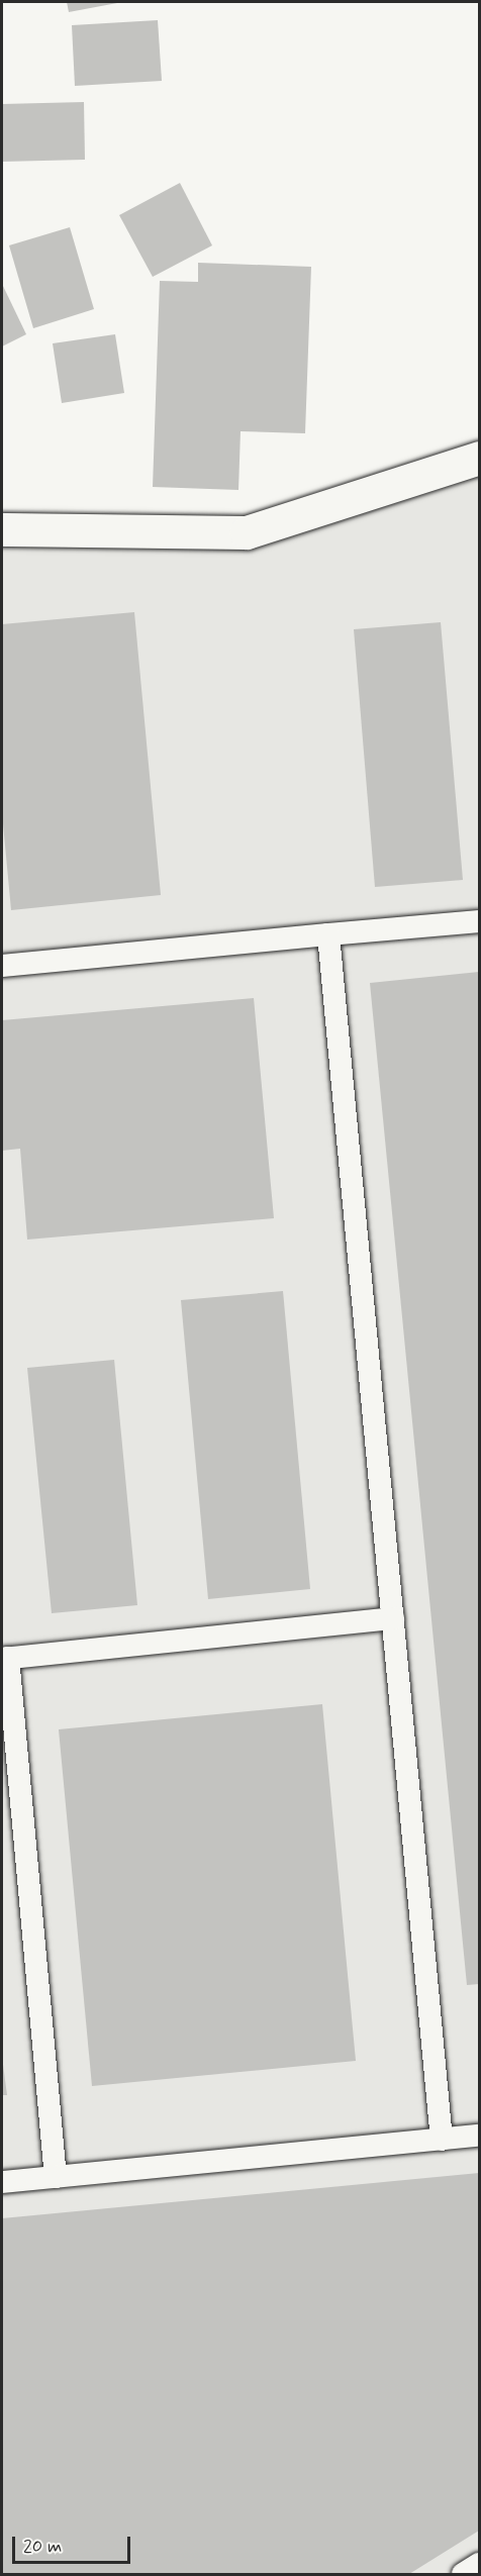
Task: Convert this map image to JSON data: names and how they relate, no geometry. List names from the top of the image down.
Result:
{
  "scale_bar": "20 m"
}
